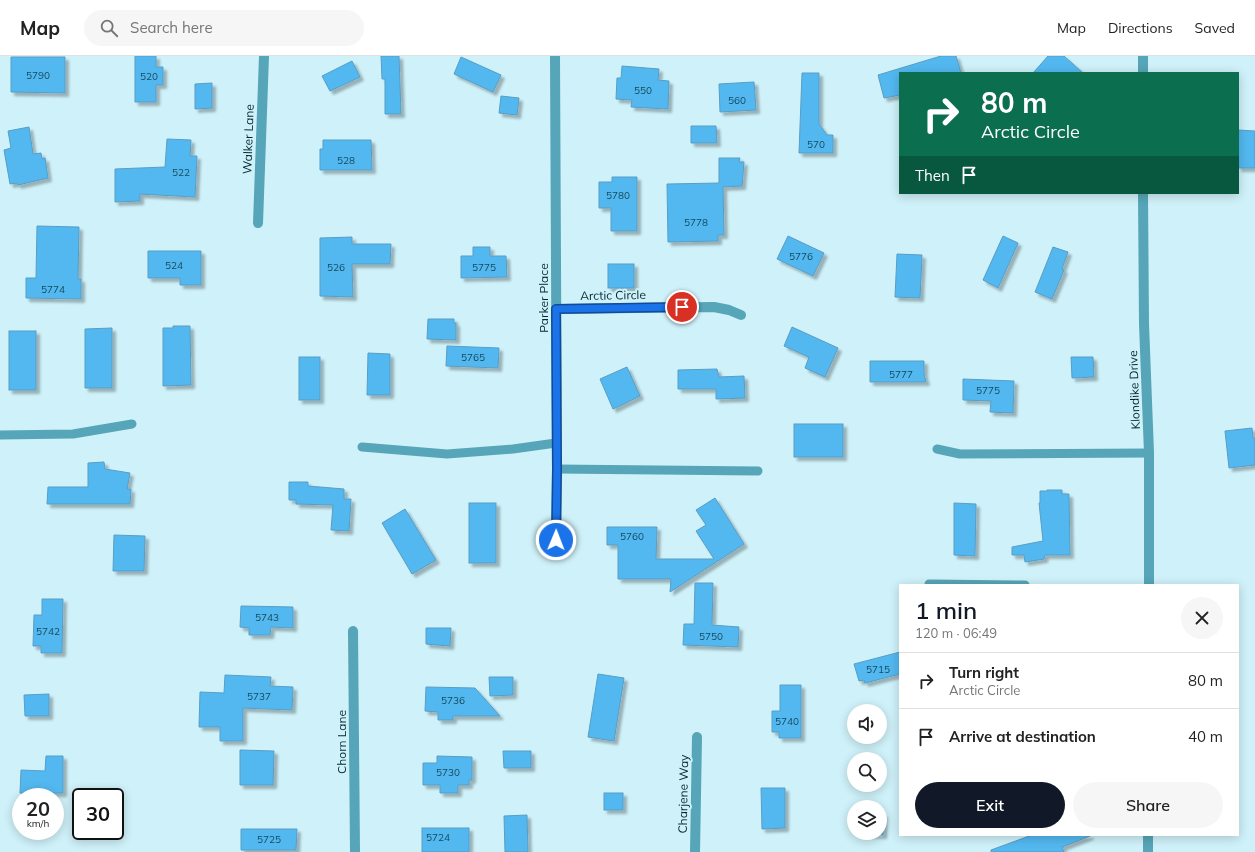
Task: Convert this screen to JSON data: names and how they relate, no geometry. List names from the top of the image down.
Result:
{
  "streets": {
    "street": [
      "Walker Lane",
      "Arctic Circle",
      "Parker Place",
      "Klondike Drive",
      "Chorn Lane",
      "Charjene Way"
    ]
  },
  "crossings": [
    ["Arctic Circle", "Parker Place"]
  ],
  "house_numbers": [
    "5790",
    "520",
    "550",
    "560",
    "570",
    "528",
    "522",
    "5780",
    "5778",
    "5776",
    "524",
    "526",
    "5775",
    "5774",
    "5765",
    "5777",
    "5775",
    "5760",
    "5743",
    "5742",
    "5750",
    "5715",
    "5737",
    "5736",
    "5740",
    "5730",
    "5724",
    "5725"
  ],
  "page": {
    "header": "Map",
    "search": "Search here",
    "nav": ["Map", "Directions", "Saved"],
    "turn": ["80 m", "Arctic Circle"],
    "then": "Then",
    "heading": ["1 min", "120 m · 06:49"],
    "list": [
      {
        "name": "Turn right",
        "note": "Arctic Circle",
        "value": "80 m"
      },
      {
        "name": "Arrive at destination",
        "value": "40 m"
      }
    ],
    "buttons": ["Exit", "Share"],
    "speed": "20 km/h",
    "limit": "30"
  }
}
